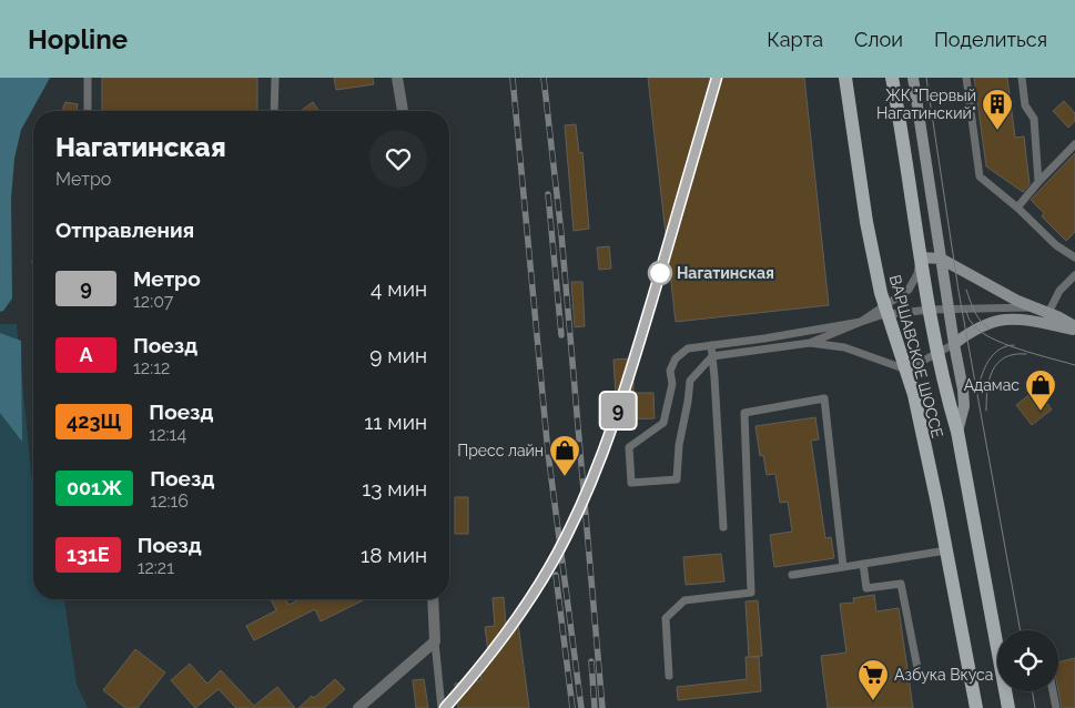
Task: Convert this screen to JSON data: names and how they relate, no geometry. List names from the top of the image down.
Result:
{
  "streets": {
    "main road": ["ВАРШАВСКОЕ ШОССЕ"]
  },
  "places": {
    "building": ["ЖК \"Первый Нагатинский\""],
    "other": ["Нагатинская"],
    "shop": ["Адамас", "Пресс лайн"],
    "supermarket": ["Азбука Вкуса"]
  },
  "lines": ["metro line 9"],
  "page": {
    "header": "Hopline",
    "nav": ["Карта", "Слои", "Поделиться"],
    "on_map": "9",
    "heading": [
      ["Нагатинская", "Метро"],
      "Отправления"
    ],
    "list": [
      {
        "mark": "9",
        "name": "Метро",
        "note": "12:07",
        "value": "4 мин"
      },
      {
        "mark": "A",
        "name": "Поезд",
        "note": "12:12",
        "value": "9 мин"
      },
      {
        "mark": "423Щ",
        "name": "Поезд",
        "note": "12:14",
        "value": "11 мин"
      },
      {
        "mark": "001Ж",
        "name": "Поезд",
        "note": "12:16",
        "value": "13 мин"
      },
      {
        "mark": "131Е",
        "name": "Поезд",
        "note": "12:21",
        "value": "18 мин"
      }
    ]
  }
}
